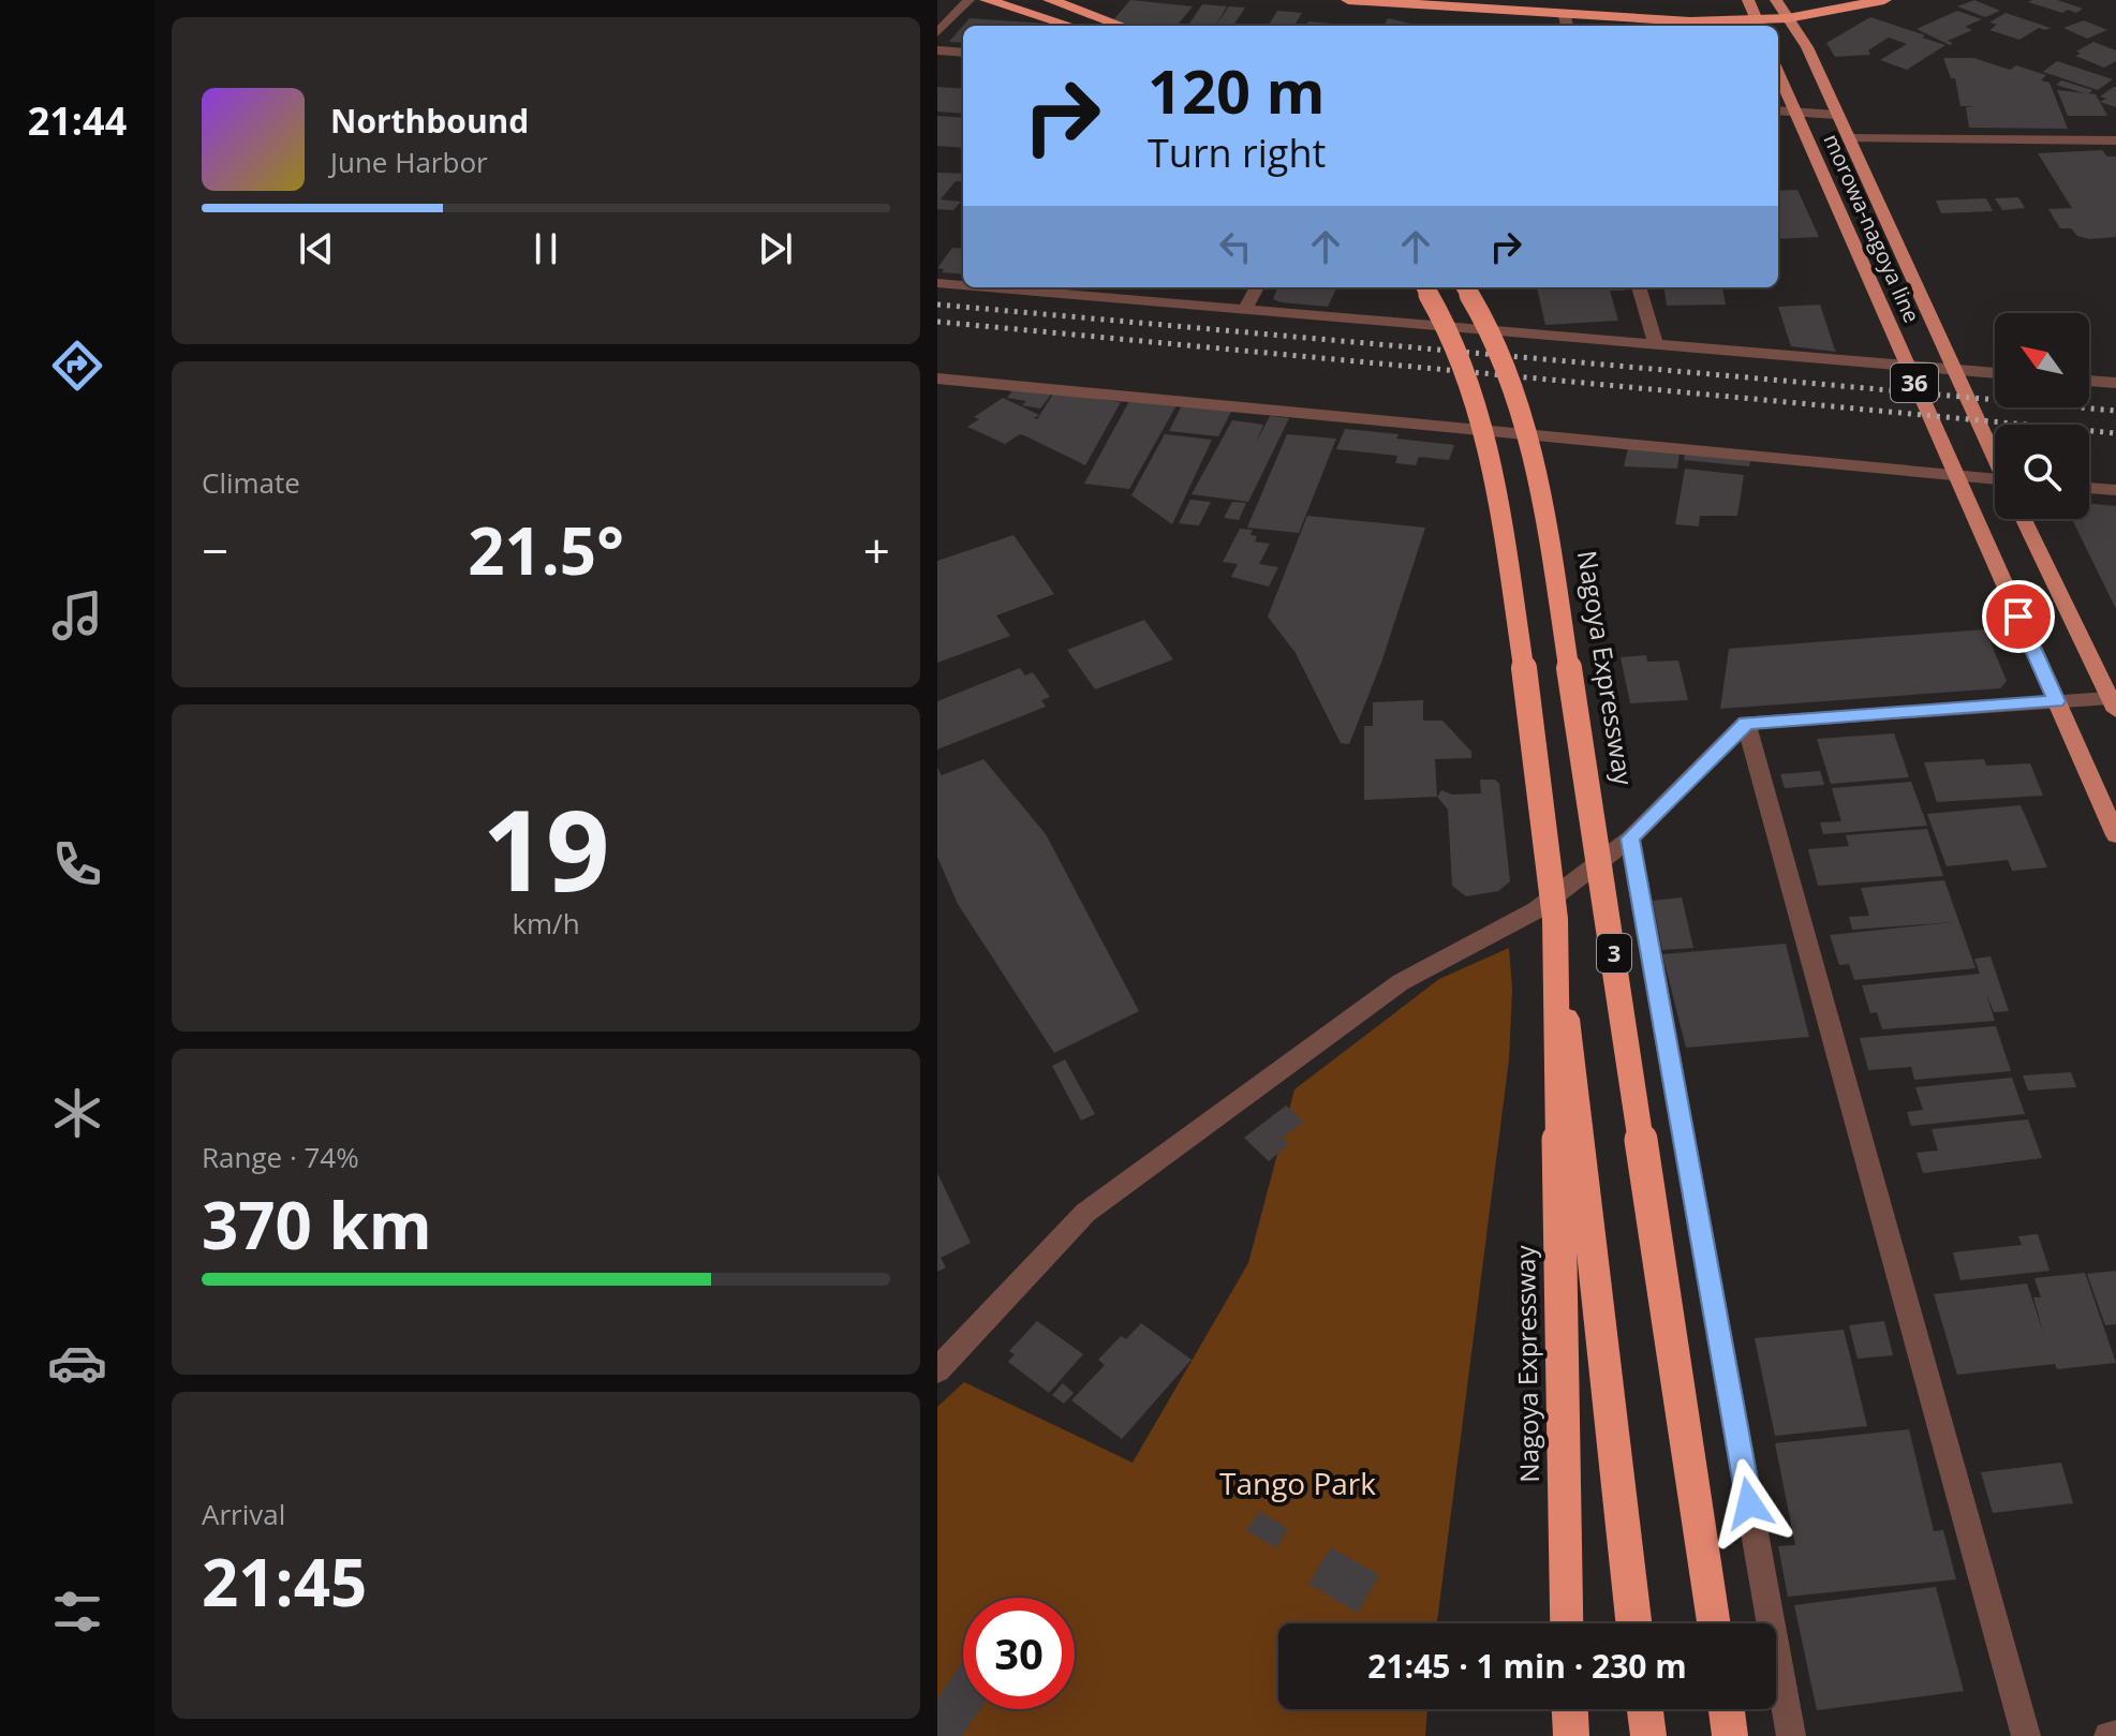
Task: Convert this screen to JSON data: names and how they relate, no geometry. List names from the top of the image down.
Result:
{
  "streets": {
    "highway": ["Nagoya Expressway", "3"],
    "main road": ["morowa-nagoya line", "36"]
  },
  "parks": ["Tango Park"],
  "north": "top left",
  "page": {
    "tabs": "21:44",
    "turn": ["120 m", "Turn right"],
    "song": ["Northbound", "June Harbor"],
    "tile": [
      "Climate",
      ["19", "km/h"],
      ["Range · 74%", "370 km"],
      ["Arrival", "21:45"]
    ],
    "heat": ["−", "21.5°", "+"],
    "limit": "30",
    "trip": "21:45 · 1 min · 230 m"
  }
}
